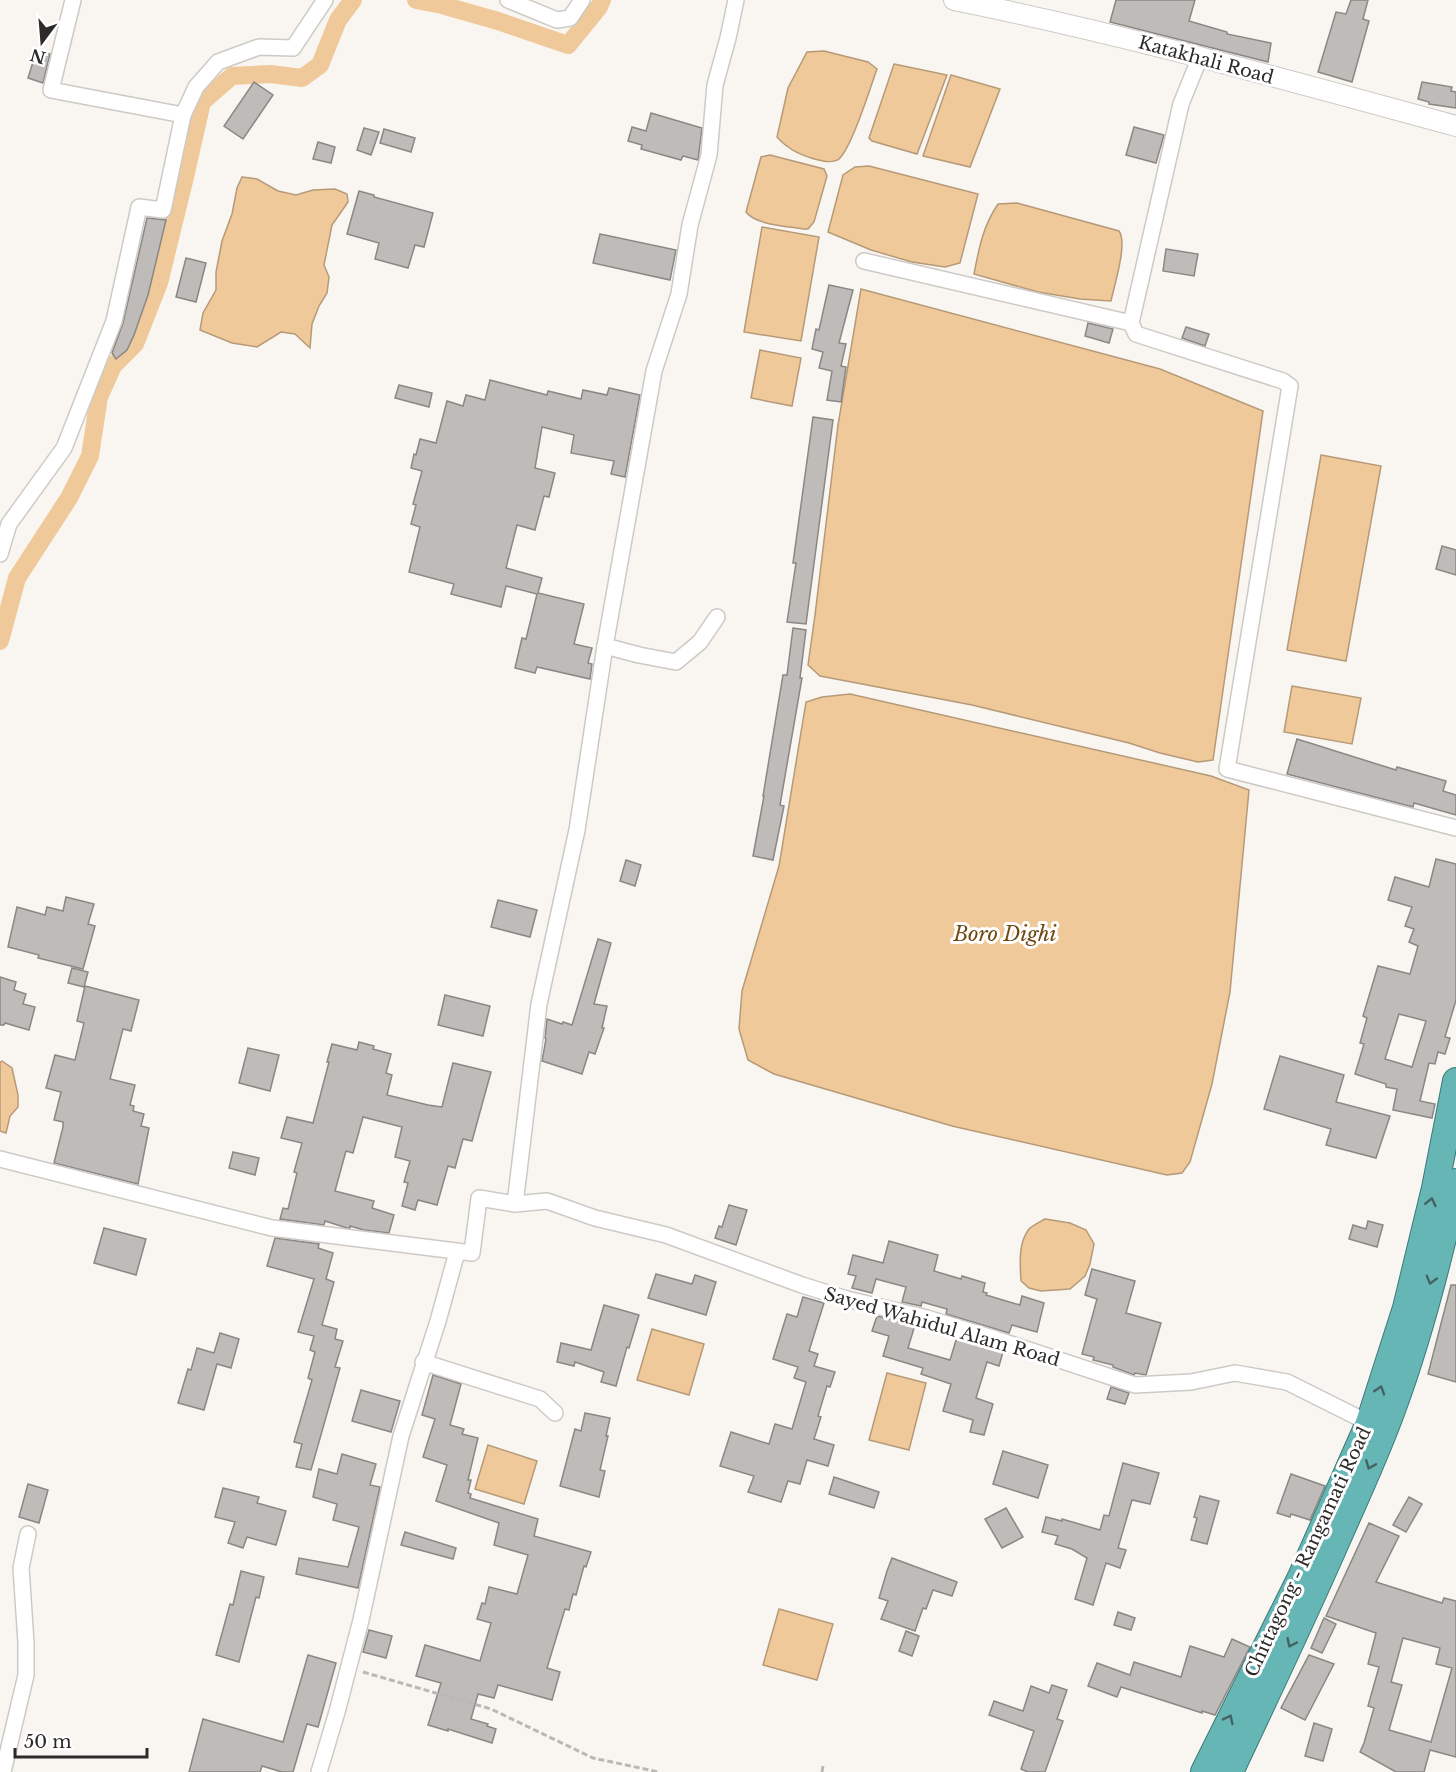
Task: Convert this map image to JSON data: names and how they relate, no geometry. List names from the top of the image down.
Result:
{
  "streets": {
    "highway": ["Chittagong - Rangamati Road"],
    "street": ["Katakhali Road", "Sayed Wahidul Alam Road"]
  },
  "crossings": [
    ["Sayed Wahidul Alam Road", "Chittagong - Rangamati Road"]
  ],
  "water": ["Boro Dighi"],
  "scale_bar": "50 m",
  "north": "bottom"
}
